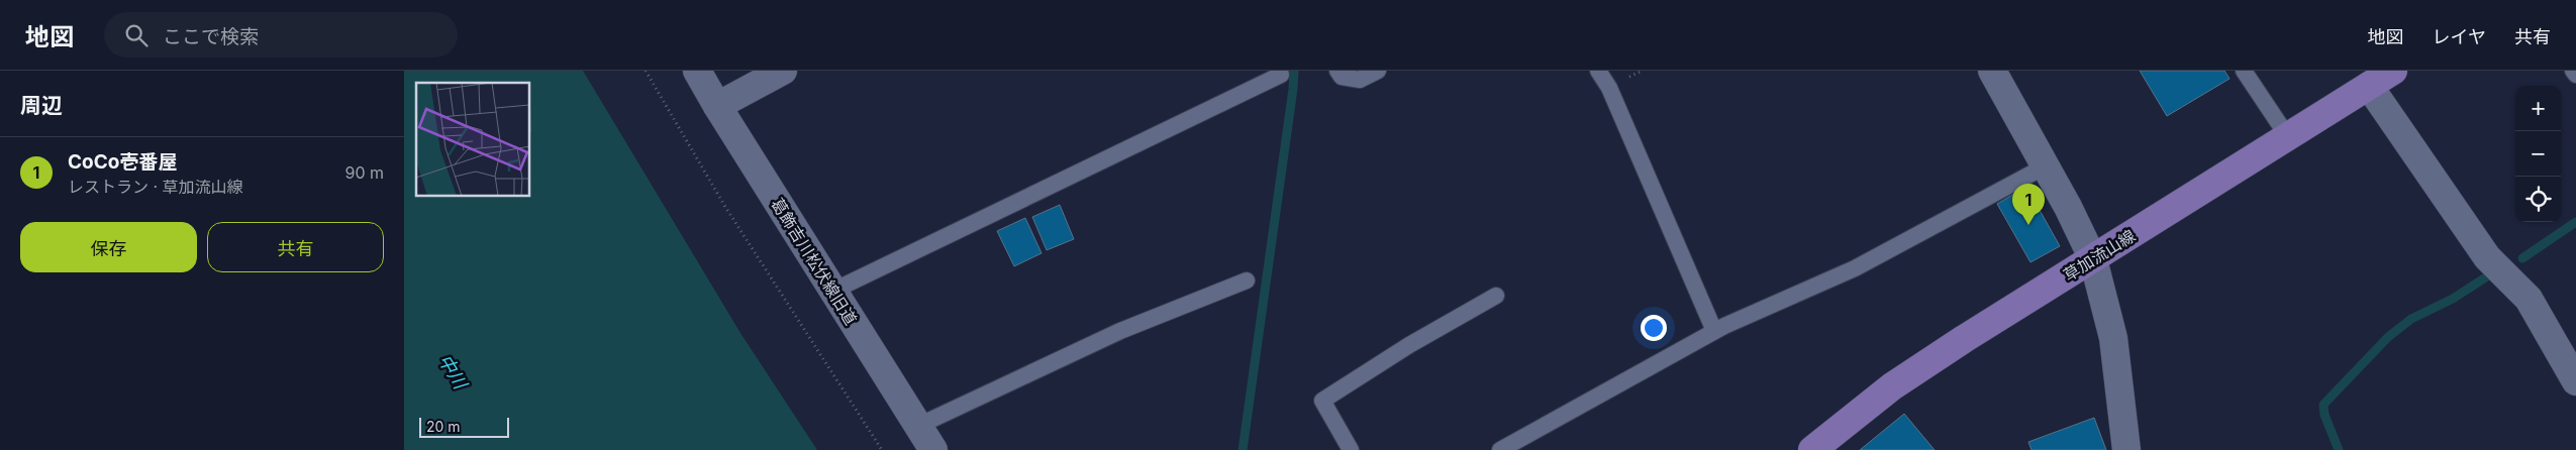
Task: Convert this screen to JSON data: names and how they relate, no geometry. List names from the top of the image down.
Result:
{
  "streets": {
    "main road": ["草加流山線"],
    "street": ["葛飾吉川松伏線旧道"]
  },
  "water": ["中川"],
  "scale_bar": "20 m",
  "page": {
    "header": "地図",
    "search": "ここで検索",
    "nav": ["地図", "レイヤ", "共有"],
    "heading": "周辺",
    "map_buttons": ["+", "−"],
    "list": [
      {
        "mark": "1",
        "name": "CoCo壱番屋",
        "note": "レストラン · 草加流山線",
        "value": "90 m"
      }
    ],
    "pins": "1",
    "buttons": ["保存", "共有"],
    "scale": "20 m"
  }
}
